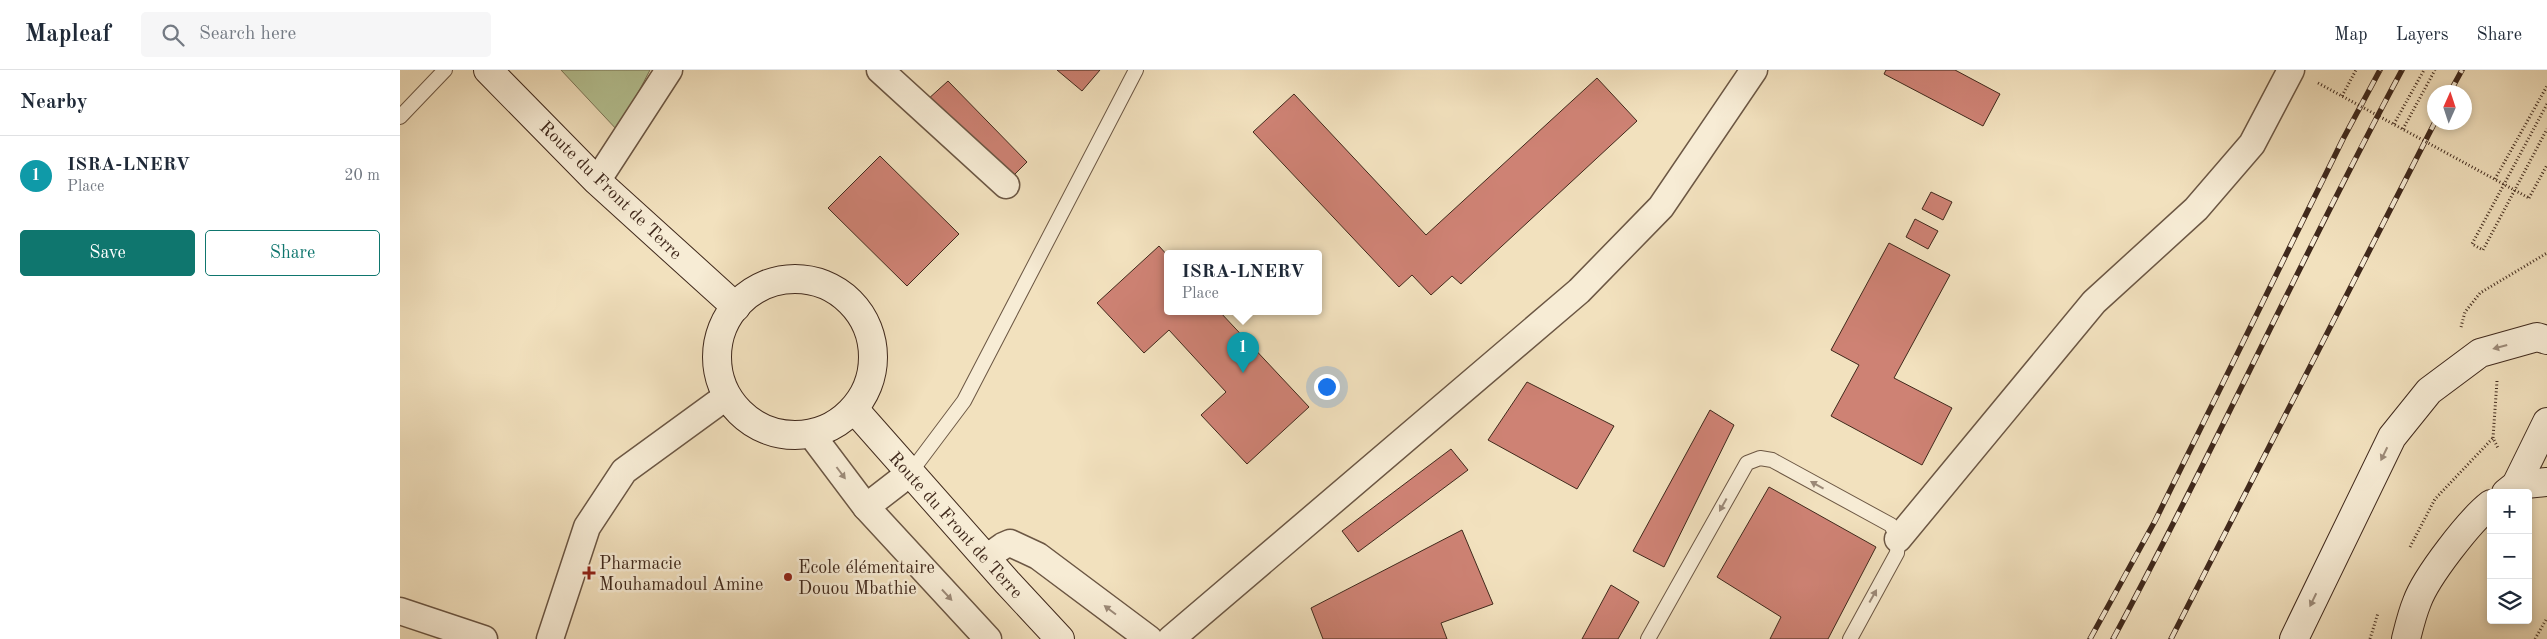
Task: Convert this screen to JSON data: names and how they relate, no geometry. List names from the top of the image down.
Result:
{
  "streets": {
    "main road": ["Route du Front de Terre"]
  },
  "places": {
    "health": ["Pharmacie Mouhamadoul Amine"],
    "other": ["Ecole élémentaire Douou Mbathie"]
  },
  "north": "top",
  "page": {
    "header": "Mapleaf",
    "search": "Search here",
    "nav": ["Map", "Layers", "Share"],
    "heading": "Nearby",
    "list": [
      {
        "mark": "1",
        "name": "ISRA-LNERV",
        "note": "Place",
        "value": "20 m"
      }
    ],
    "buttons": ["Save", "Share"],
    "popup": ["ISRA-LNERV", "Place"],
    "pins": "1",
    "map_buttons": ["+", "−"]
  }
}
